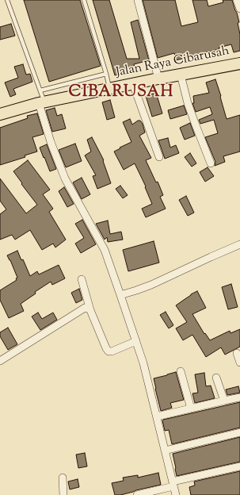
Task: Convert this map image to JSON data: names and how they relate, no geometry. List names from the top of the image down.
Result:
{
  "streets": {
    "main road": ["Jalan Raya Cibarusah"]
  },
  "districts": ["CIBARUSAH"]
}
